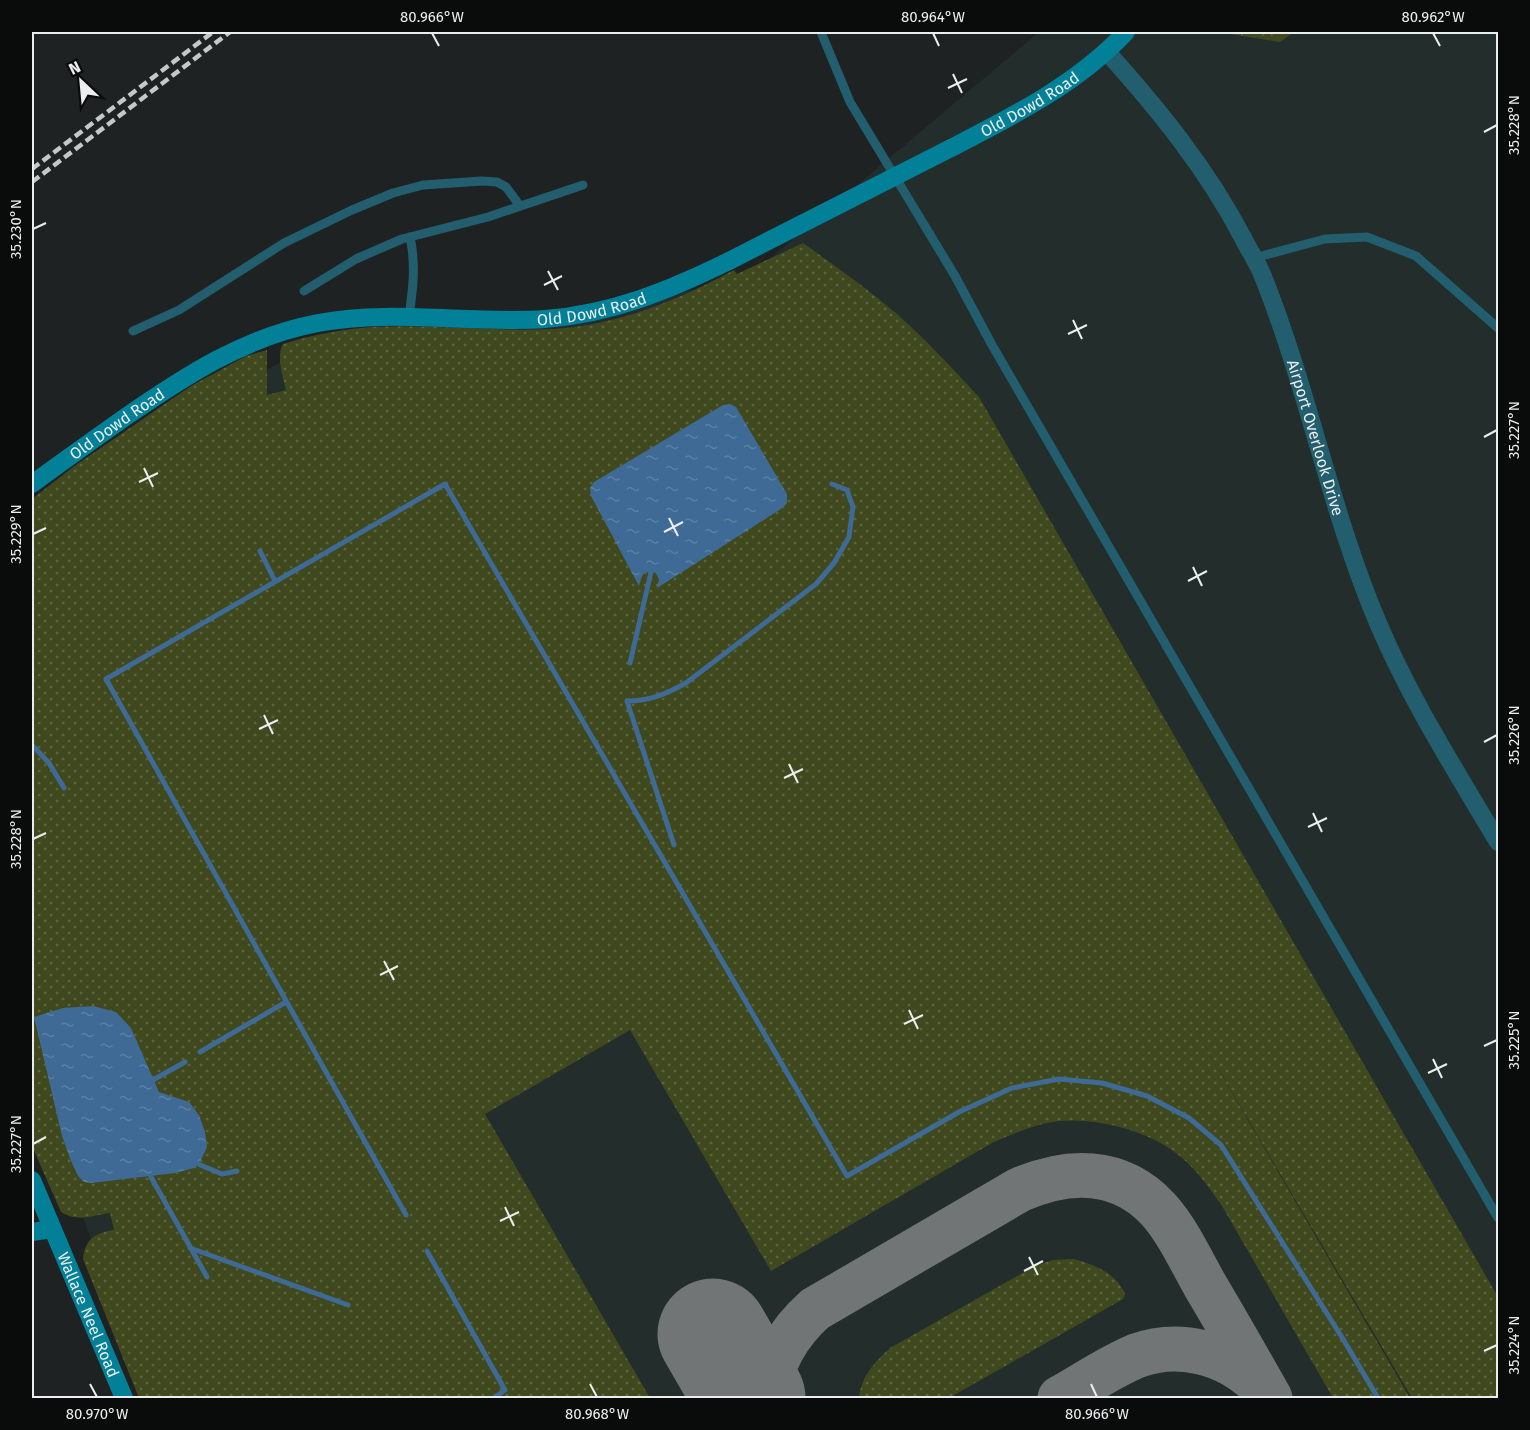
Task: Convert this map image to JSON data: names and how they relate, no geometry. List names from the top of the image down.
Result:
{
  "streets": {
    "street": ["Old Dowd Road", "Airport Overlook Drive", "Wallace Neel Road"]
  },
  "crossings": [
    ["Old Dowd Road", "Airport Overlook Drive"]
  ],
  "north": "top left",
  "coordinates": [
    "80.966°W",
    "80.964°W",
    "80.962°W",
    "35.228°N",
    "35.230°N",
    "35.227°N",
    "35.229°N",
    "35.226°N",
    "35.225°N",
    "35.224°N",
    "80.970°W",
    "80.968°W"
  ]
}
